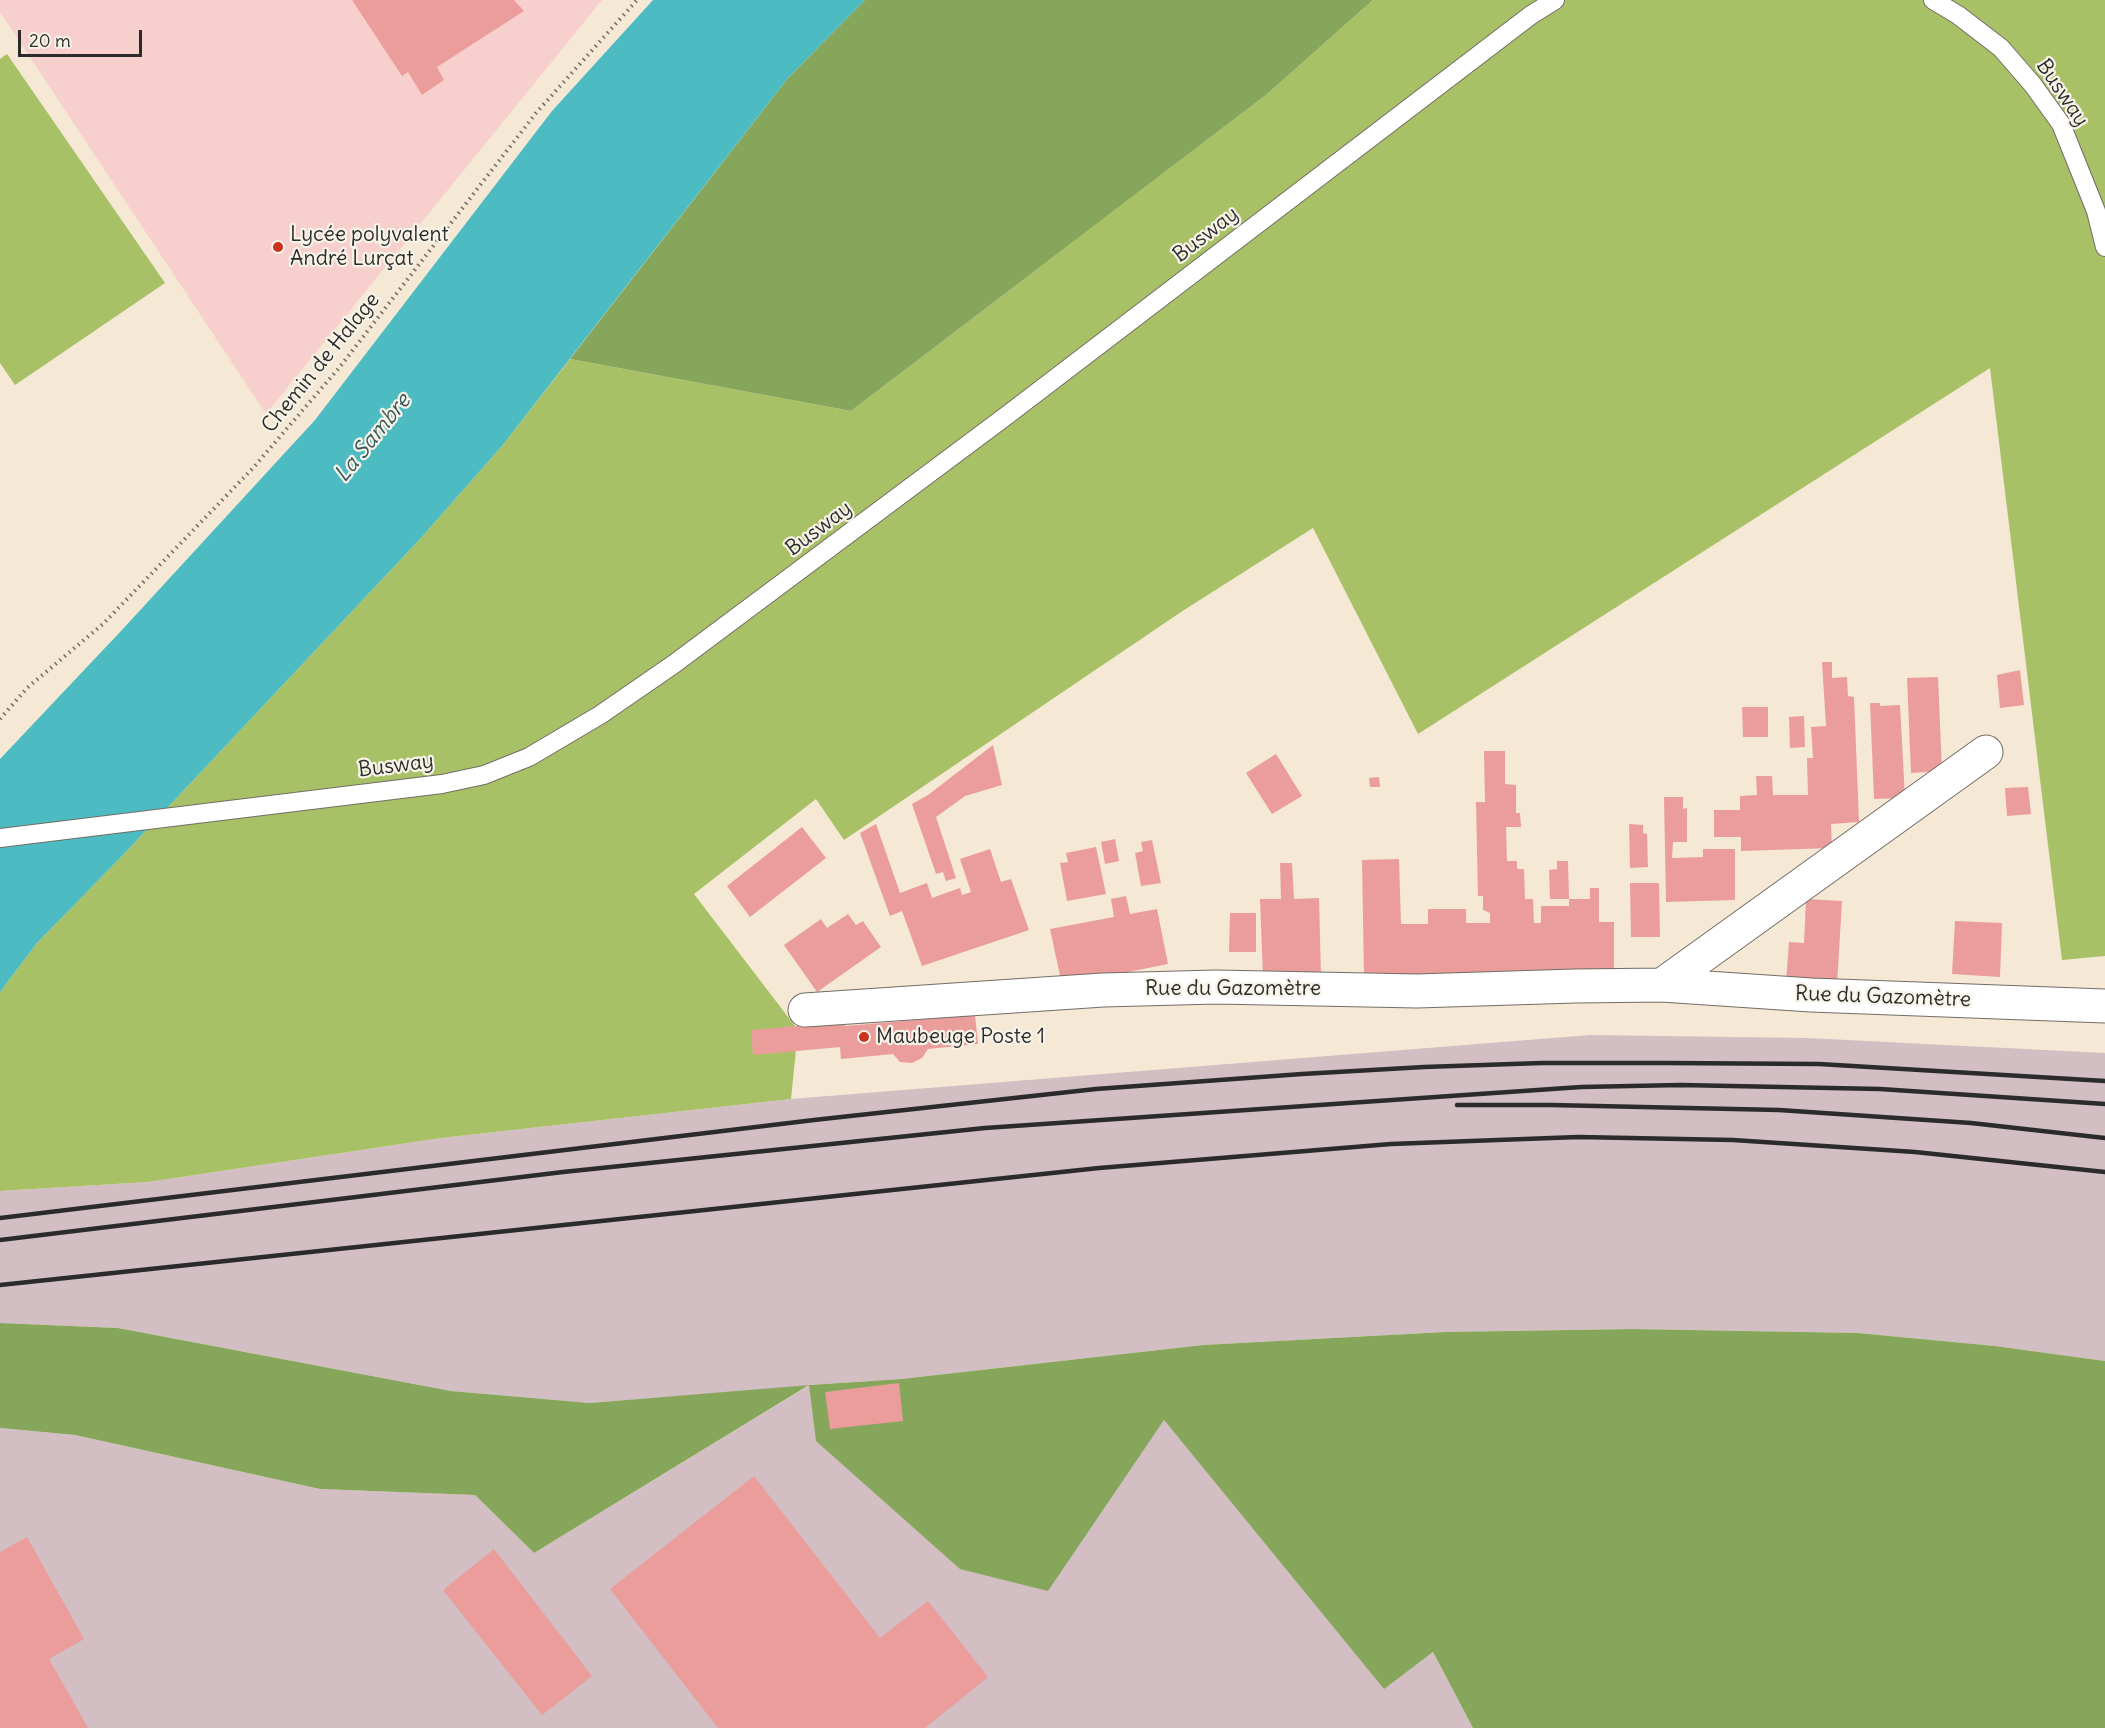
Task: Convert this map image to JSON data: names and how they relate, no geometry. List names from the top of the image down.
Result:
{
  "streets": {
    "street": ["Rue du Gazomètre"],
    "lane": ["Busway"],
    "path": ["Chemin de Halage"]
  },
  "water": ["La Sambre"],
  "places": ["Lycée polyvalent André Lurçat", "Maubeuge Poste 1"],
  "scale_bar": "20 m"
}
